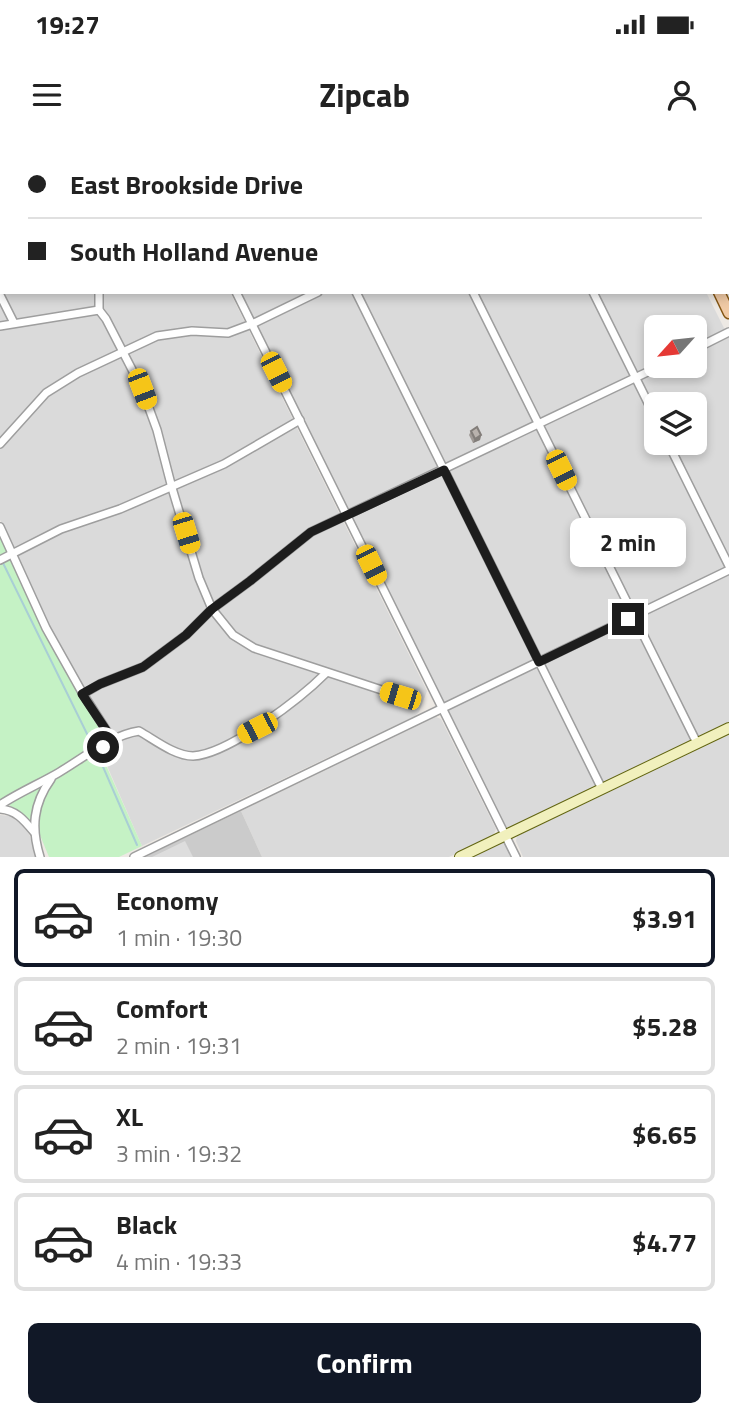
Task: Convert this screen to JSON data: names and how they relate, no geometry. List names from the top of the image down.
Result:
{
  "north": "bottom left",
  "page": {
    "status": "19:27",
    "header": "Zipcab",
    "banner": ["East Brookside Drive", "South Holland Avenue"],
    "bubble": "2 min",
    "list": [
      {
        "name": "Economy",
        "note": "1 min · 19:30",
        "value": "$3.91"
      },
      {
        "name": "Comfort",
        "note": "2 min · 19:31",
        "value": "$5.28"
      },
      {
        "name": "XL",
        "note": "3 min · 19:32",
        "value": "$6.65"
      },
      {
        "name": "Black",
        "note": "4 min · 19:33",
        "value": "$4.77"
      }
    ],
    "buttons": "Confirm"
  }
}
